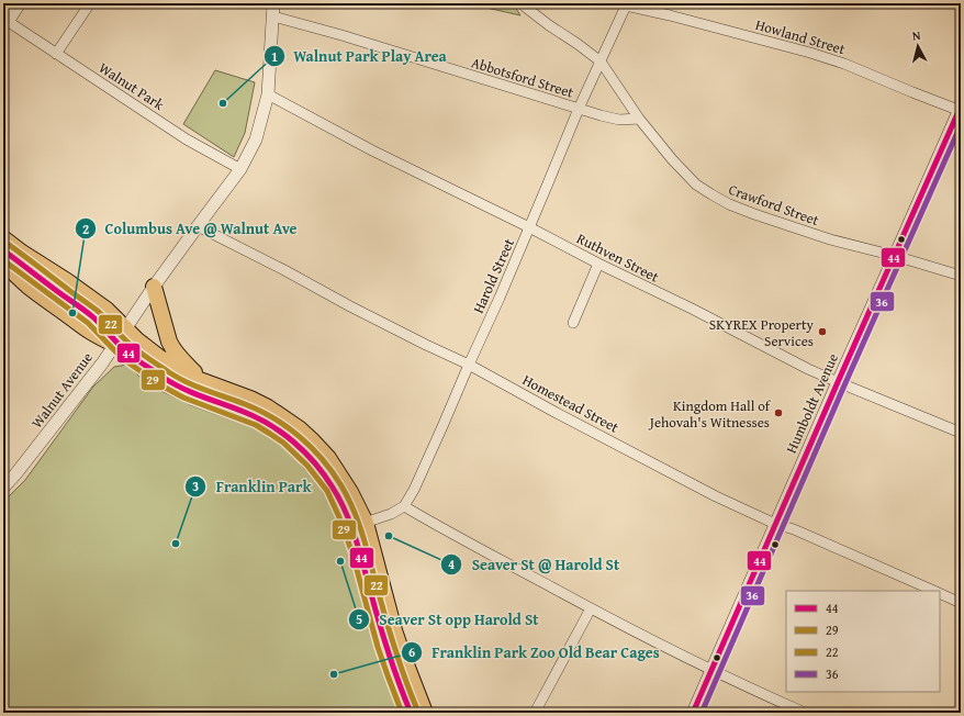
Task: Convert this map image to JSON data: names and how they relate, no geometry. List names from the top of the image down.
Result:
{
  "streets": {
    "street": [
      "Howland Street",
      "Abbotsford Street",
      "Walnut Park",
      "Crawford Street",
      "Ruthven Street",
      "Harold Street",
      "Walnut Avenue",
      "Homestead Street",
      "Humboldt Avenue"
    ]
  },
  "crossings": [
    ["Howland Street", "Harold Street"],
    ["Howland Street", "Humboldt Avenue"],
    ["Abbotsford Street", "Crawford Street"],
    ["Abbotsford Street", "Harold Street"],
    ["Abbotsford Street", "Walnut Avenue"],
    ["Walnut Park", "Walnut Avenue"],
    ["Crawford Street", "Harold Street"],
    ["Crawford Street", "Humboldt Avenue"],
    ["Ruthven Street", "Harold Street"],
    ["Ruthven Street", "Walnut Avenue"],
    ["Ruthven Street", "Humboldt Avenue"],
    ["Harold Street", "Homestead Street"],
    ["Walnut Avenue", "Homestead Street"],
    ["Homestead Street", "Humboldt Avenue"]
  ],
  "places": [
    "Walnut Park Play Area",
    "Columbus Ave @ Walnut Ave",
    "SKYREX Property Services",
    "Kingdom Hall of Jehovah's Witnesses",
    "Seaver St @ Harold St",
    "Franklin Park",
    "Seaver St opp Harold St",
    "Franklin Park Zoo Old Bear Cages"
  ],
  "lines": [
    "transit line 44",
    "transit line 36",
    "transit line 22",
    "transit line 29"
  ],
  "legend": [
    "44",
    "29",
    "22",
    "36"
  ],
  "north": "top"
}
